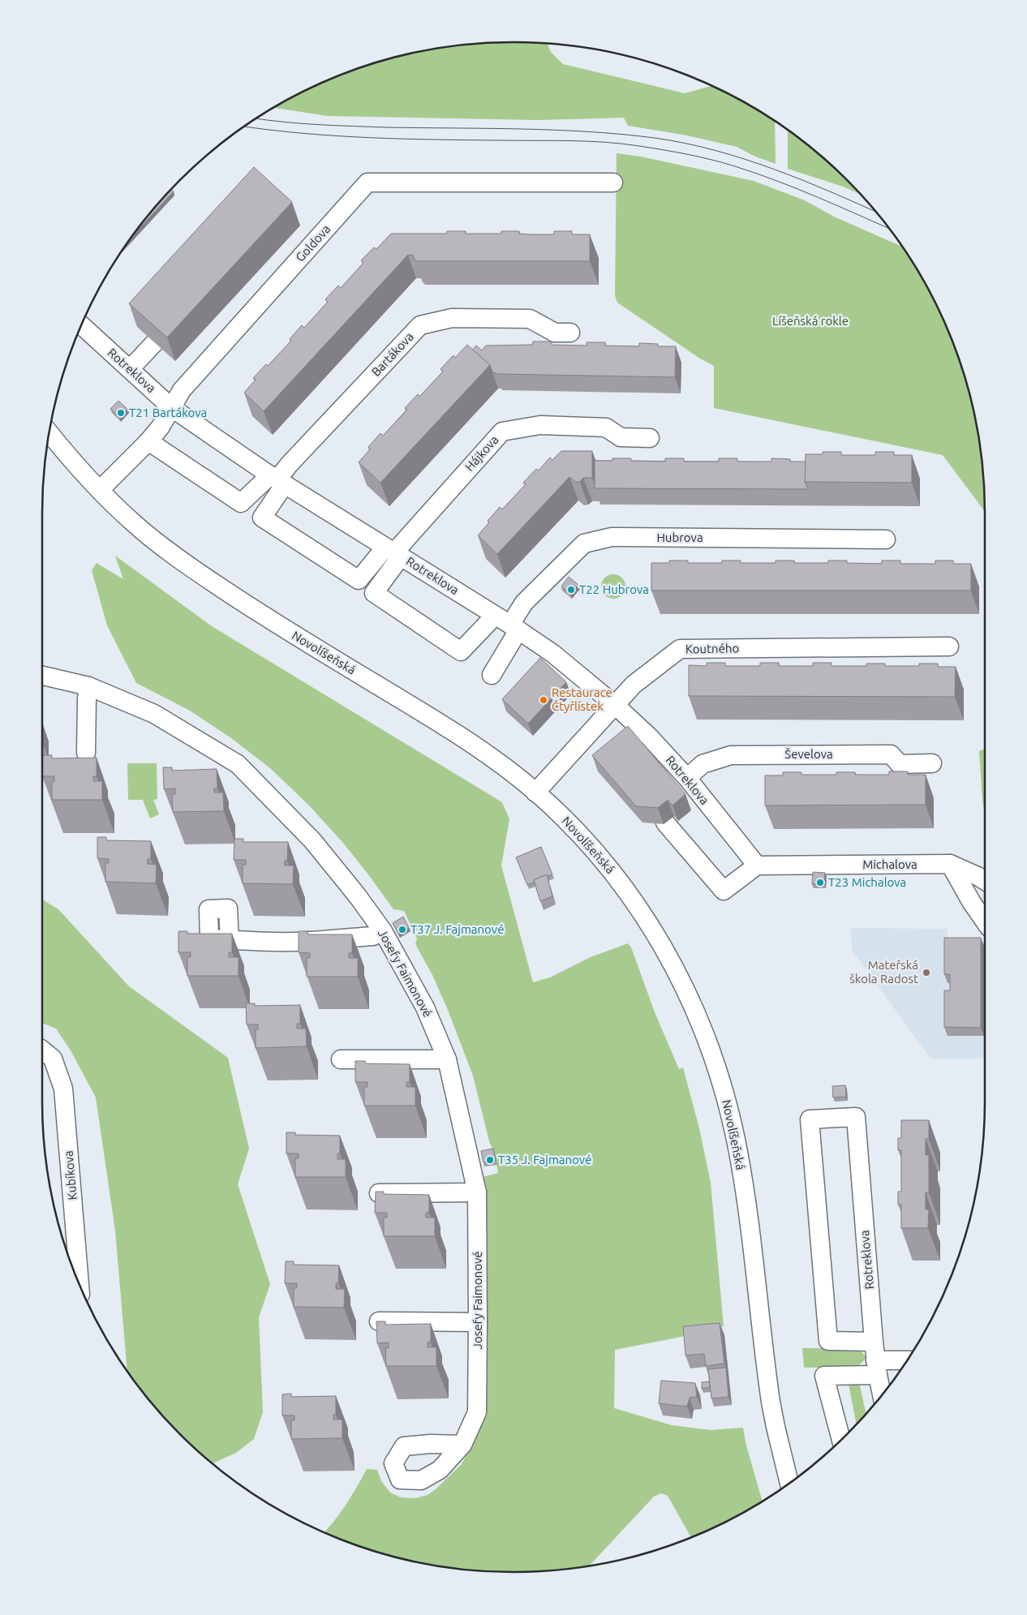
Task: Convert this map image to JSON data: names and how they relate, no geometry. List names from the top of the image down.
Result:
{
  "streets": {
    "street": [
      "Goldova",
      "Bartákova",
      "Rotreklova",
      "Hájkova",
      "Hubrova",
      "Koutného",
      "Novolíšeňská",
      "Ševelova",
      "Michalova",
      "Josefy Faimonové",
      "Kubíkova"
    ]
  },
  "crossings": [
    ["Goldova", "Rotreklova"],
    ["Goldova", "Novolíšeňská"],
    ["Bartákova", "Rotreklova"],
    ["Rotreklova", "Hájkova"],
    ["Rotreklova", "Hubrova"],
    ["Rotreklova", "Koutného"],
    ["Rotreklova", "Ševelova"],
    ["Rotreklova", "Michalova"],
    ["Koutného", "Novolíšeňská"]
  ],
  "parks": ["Líšeňská rokle"],
  "places": [
    "T21 Bartákova",
    "T22 Hubrova",
    "Restaurace Čtyřlístek",
    "T23 Michalova",
    "T37 J. Fajmanové",
    "Mateřská škola Radost",
    "T35 J. Fajmanové"
  ]
}
